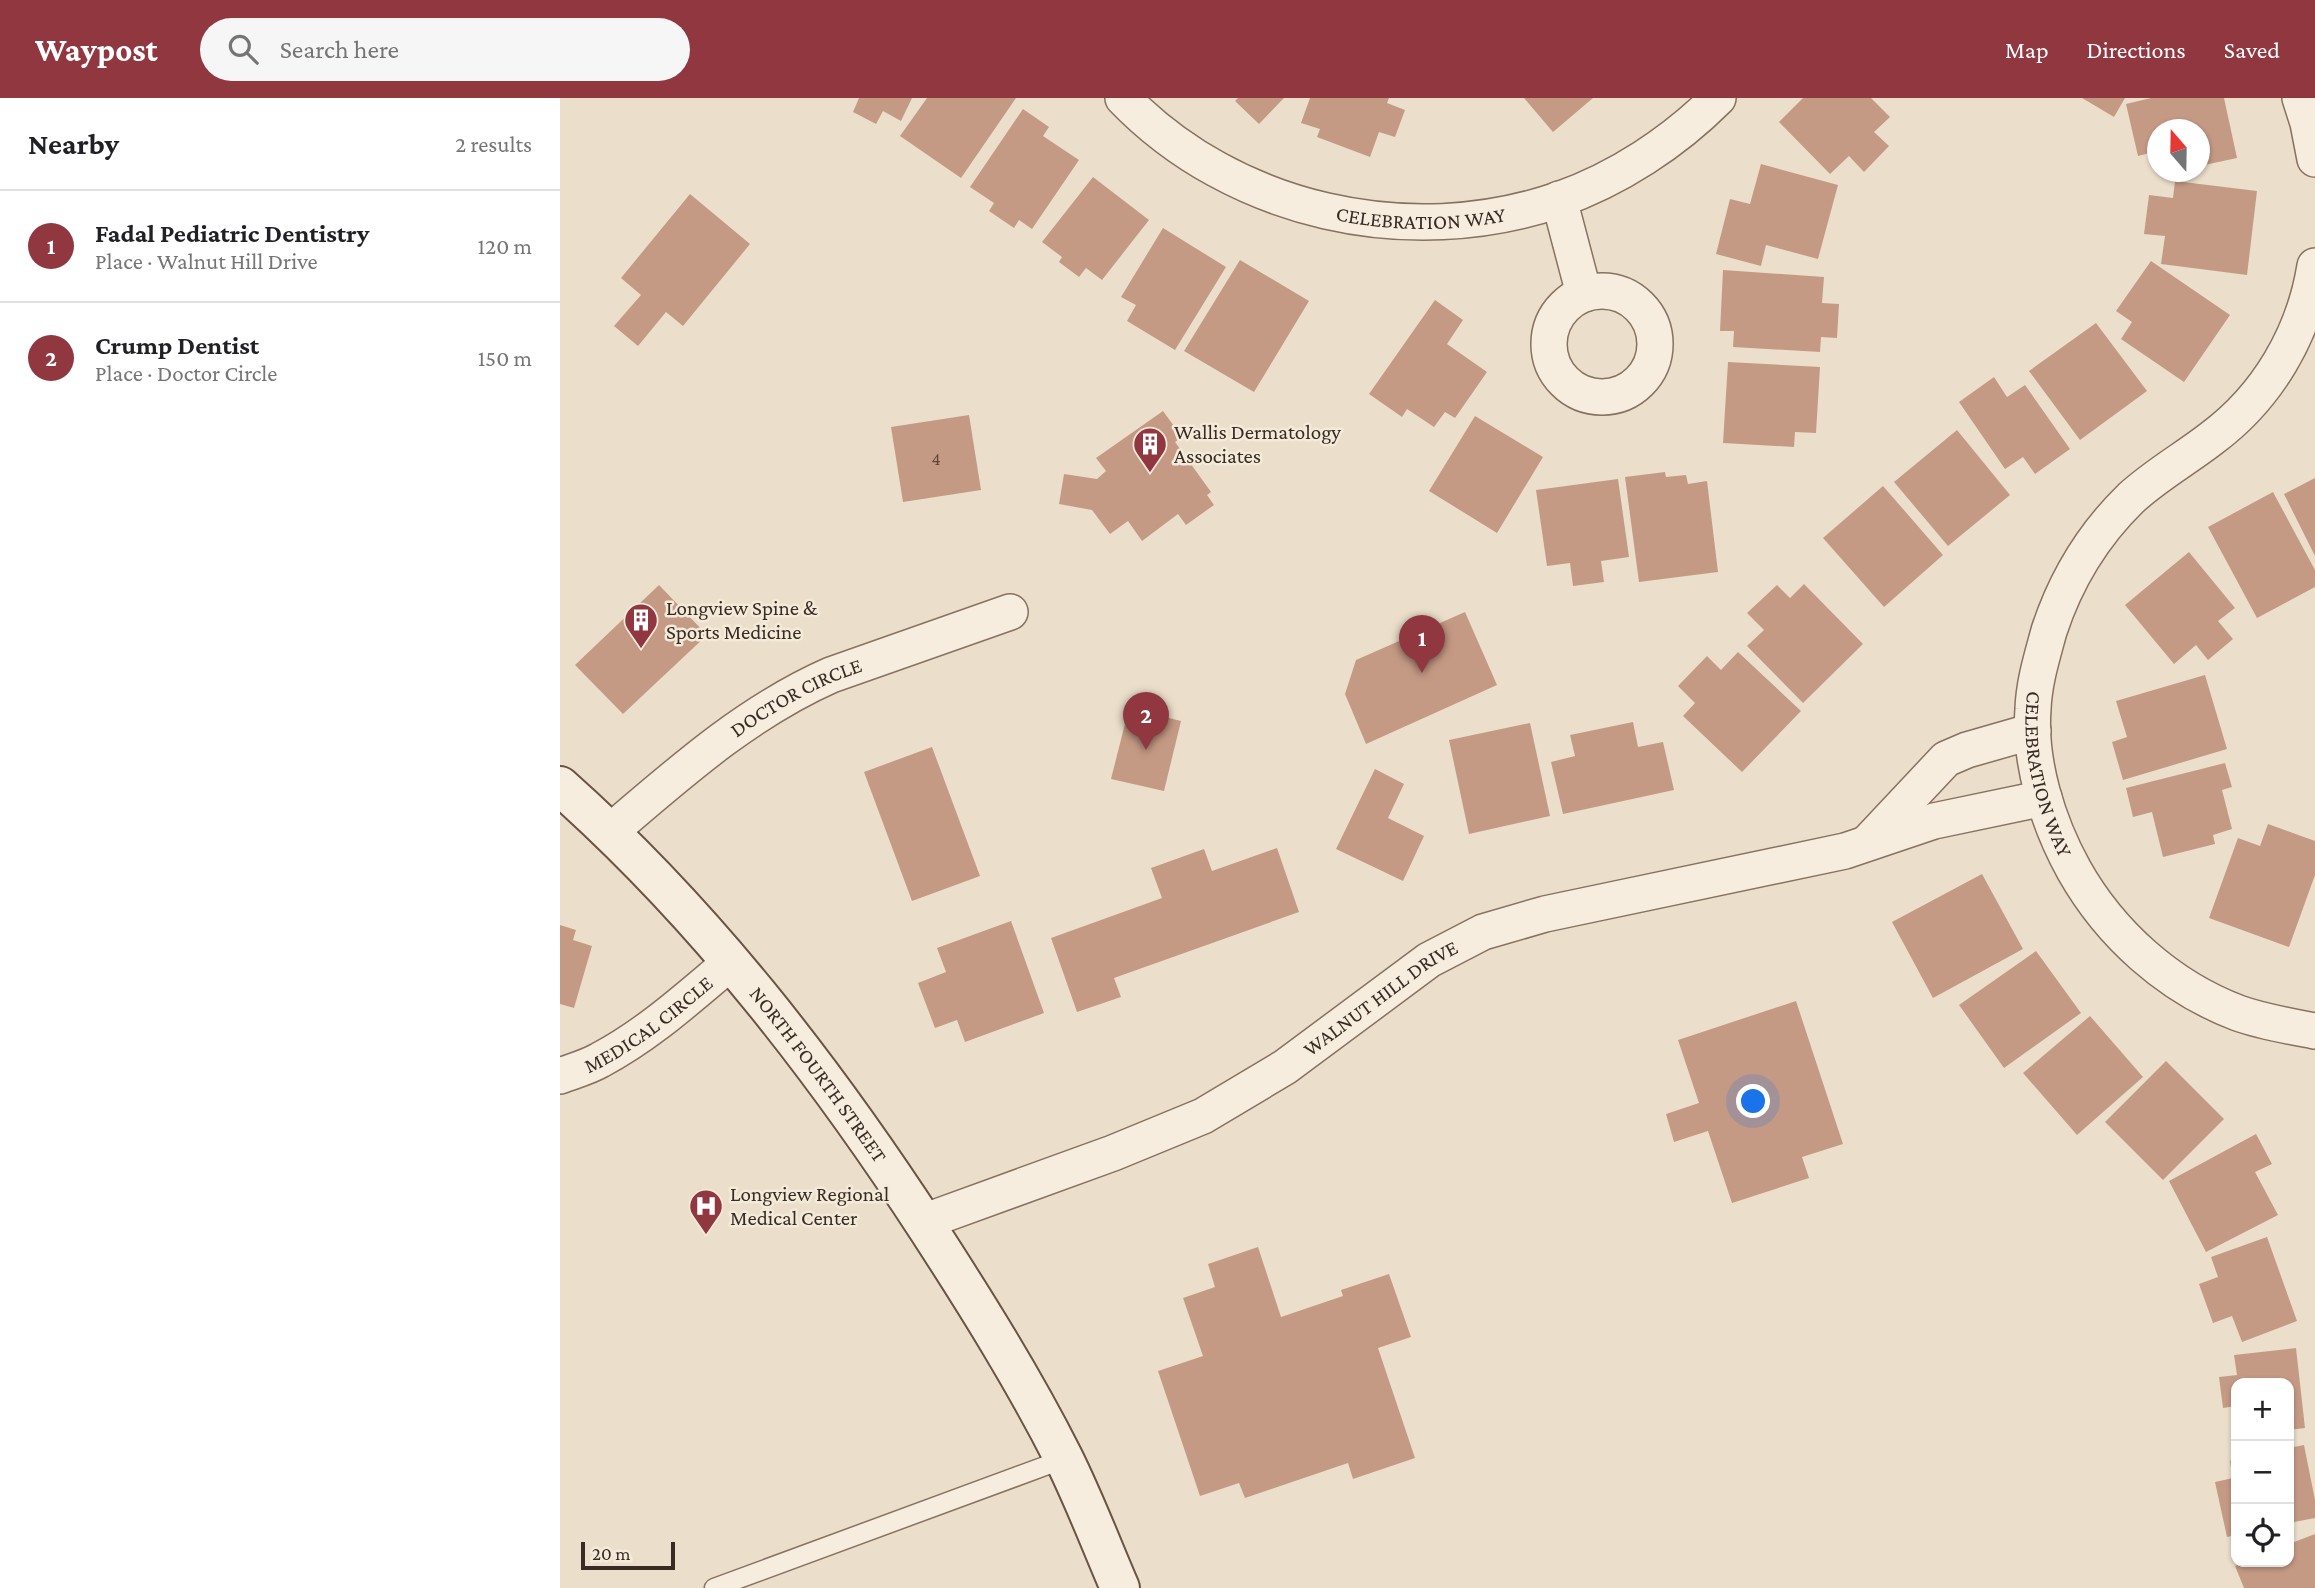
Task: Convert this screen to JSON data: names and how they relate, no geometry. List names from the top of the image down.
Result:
{
  "streets": {
    "main road": ["NORTH FOURTH STREET"],
    "street": [
      "CELEBRATION WAY",
      "DOCTOR CIRCLE",
      "WALNUT HILL DRIVE",
      "MEDICAL CIRCLE"
    ]
  },
  "crossings": [
    ["CELEBRATION WAY", "WALNUT HILL DRIVE"],
    ["DOCTOR CIRCLE", "NORTH FOURTH STREET"],
    ["WALNUT HILL DRIVE", "NORTH FOURTH STREET"],
    ["MEDICAL CIRCLE", "NORTH FOURTH STREET"]
  ],
  "places": {
    "building": ["Wallis Dermatology Associates", "Longview Spine & Sports Medicine"],
    "hospital": ["Longview Regional Medical Center"]
  },
  "house_numbers": ["4"],
  "scale_bar": "20 m",
  "north": "top",
  "page": {
    "header": "Waypost",
    "search": "Search here",
    "nav": ["Map", "Directions", "Saved"],
    "heading": ["Nearby", "2 results"],
    "list": [
      {
        "mark": "1",
        "name": "Fadal Pediatric Dentistry",
        "note": "Place · Walnut Hill Drive",
        "value": "120 m"
      },
      {
        "mark": "2",
        "name": "Crump Dentist",
        "note": "Place · Doctor Circle",
        "value": "150 m"
      }
    ],
    "pins": ["1", "2"],
    "map_buttons": ["+", "−"],
    "scale": "20 m"
  }
}
